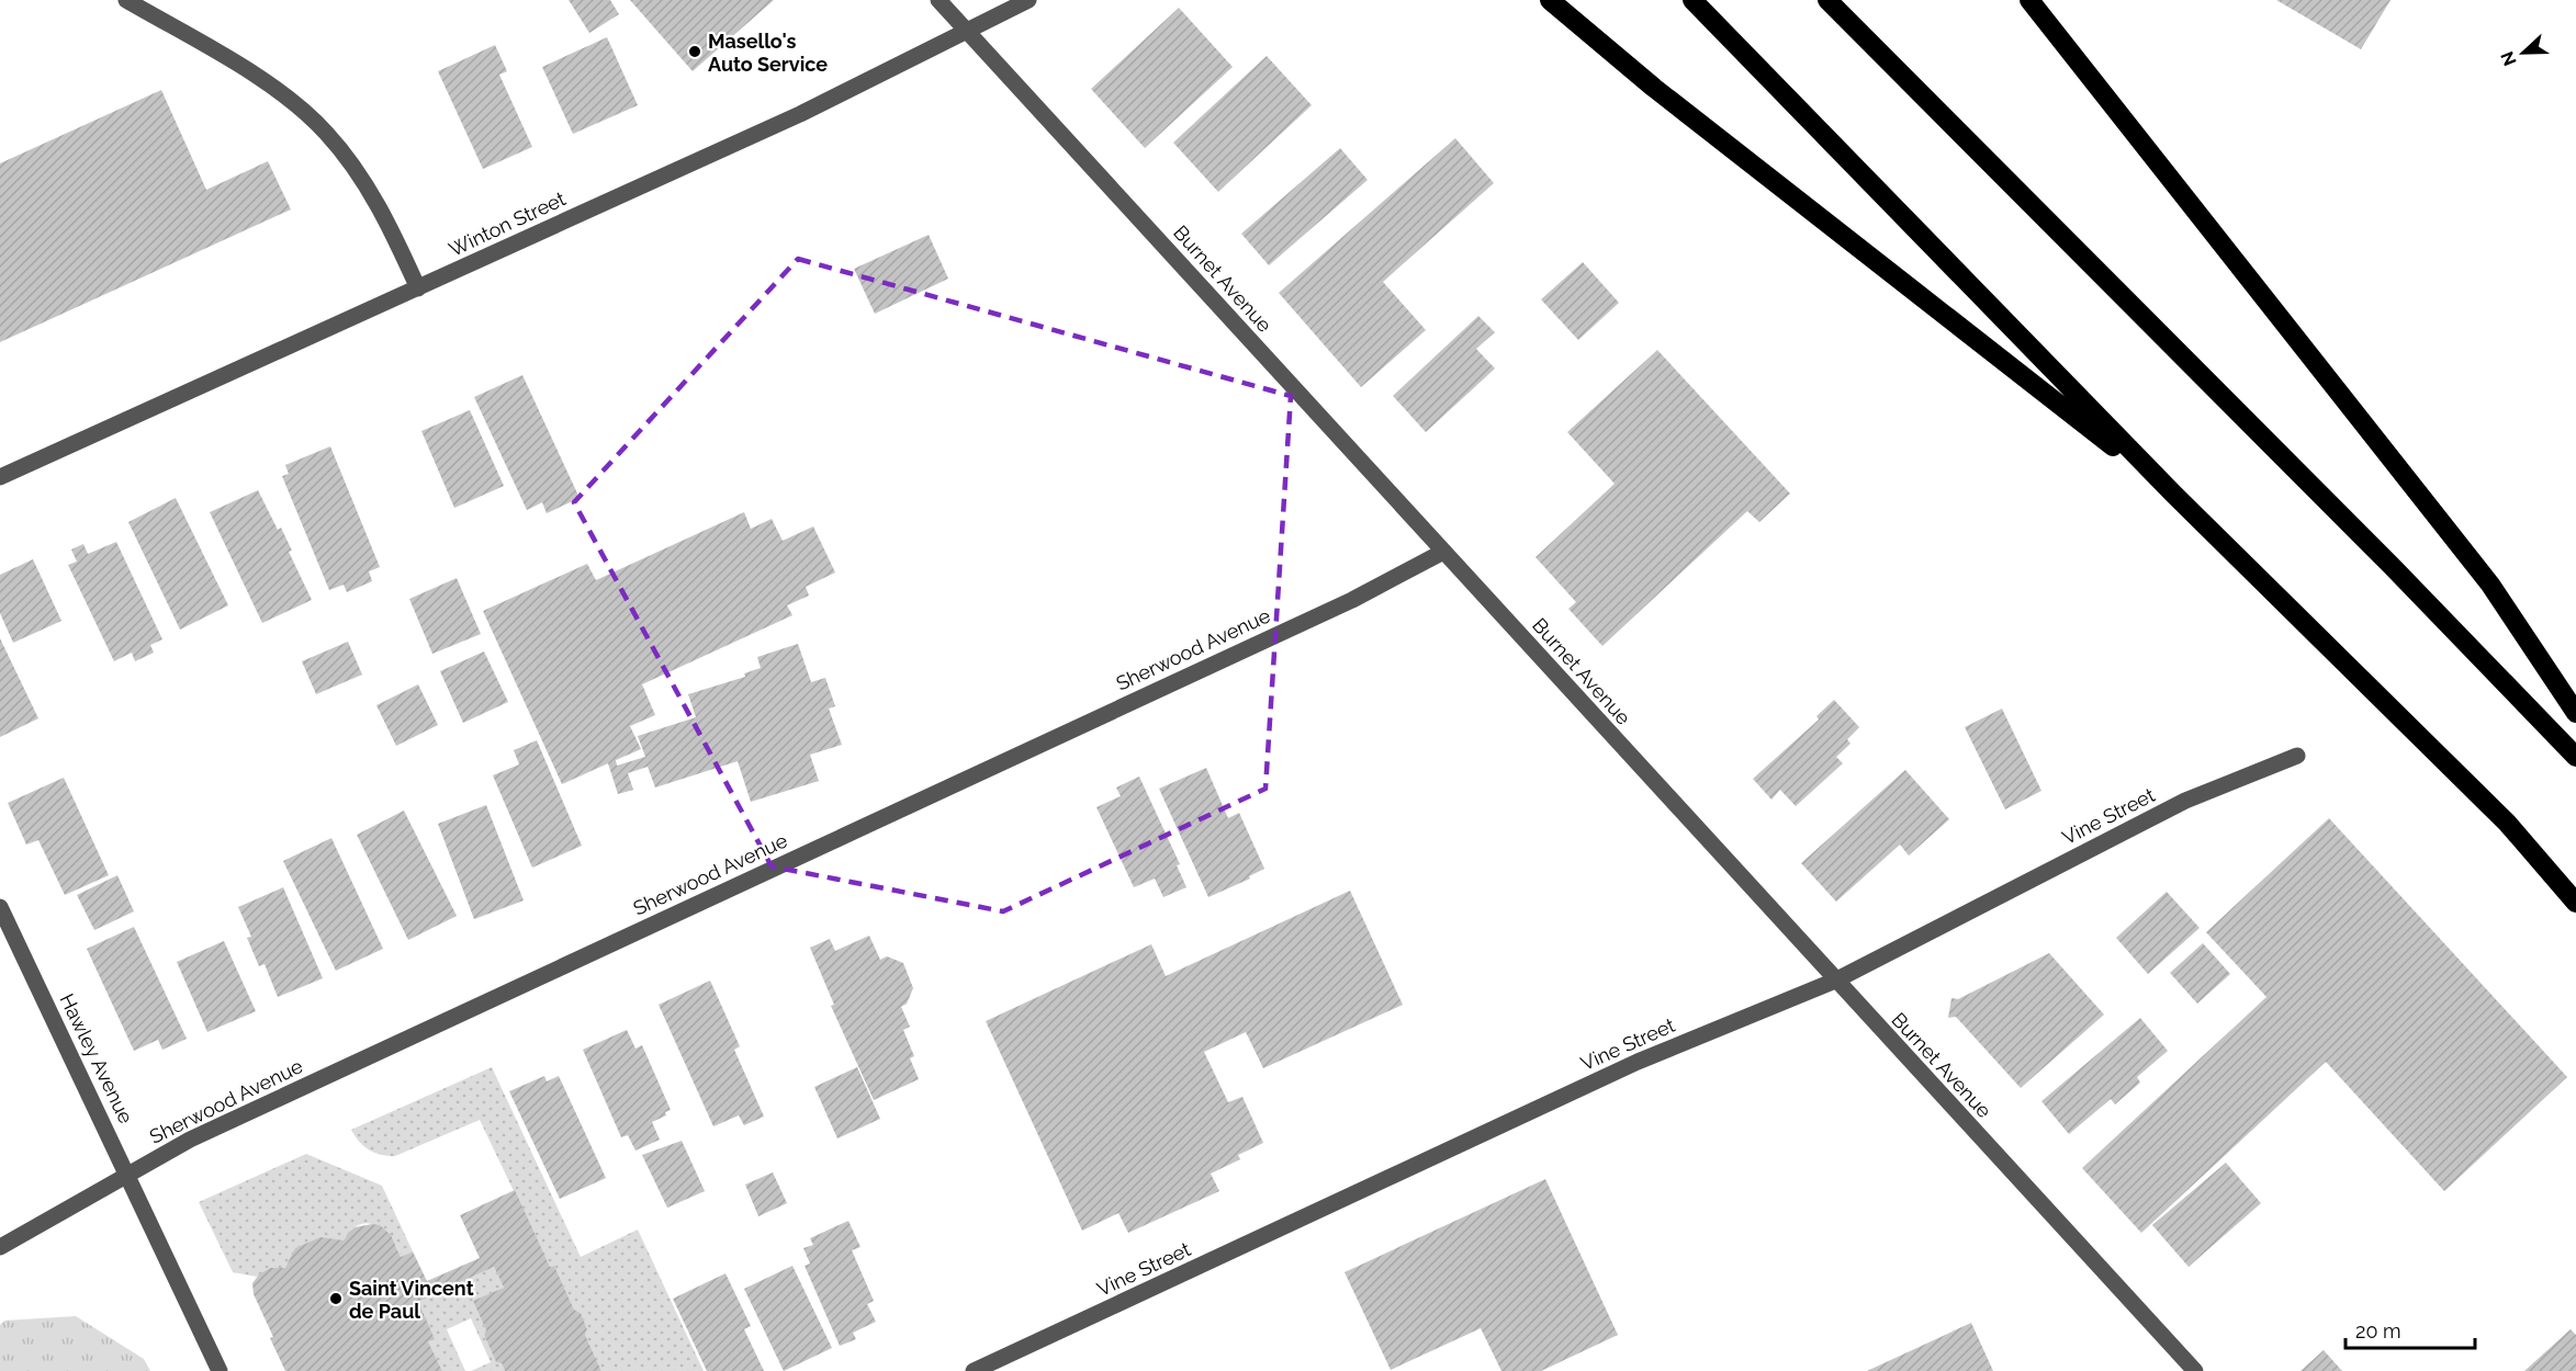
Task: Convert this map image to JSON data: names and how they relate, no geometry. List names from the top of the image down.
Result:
{
  "streets": {
    "street": [
      "Winton Street",
      "Burnet Avenue",
      "Sherwood Avenue",
      "Vine Street",
      "Hawley Avenue"
    ]
  },
  "crossings": [
    ["Winton Street", "Burnet Avenue"],
    ["Burnet Avenue", "Sherwood Avenue"],
    ["Burnet Avenue", "Vine Street"],
    ["Sherwood Avenue", "Hawley Avenue"]
  ],
  "places": ["Masello's Auto Service", "Saint Vincent de Paul"],
  "scale_bar": "20 m",
  "north": "left"
}
